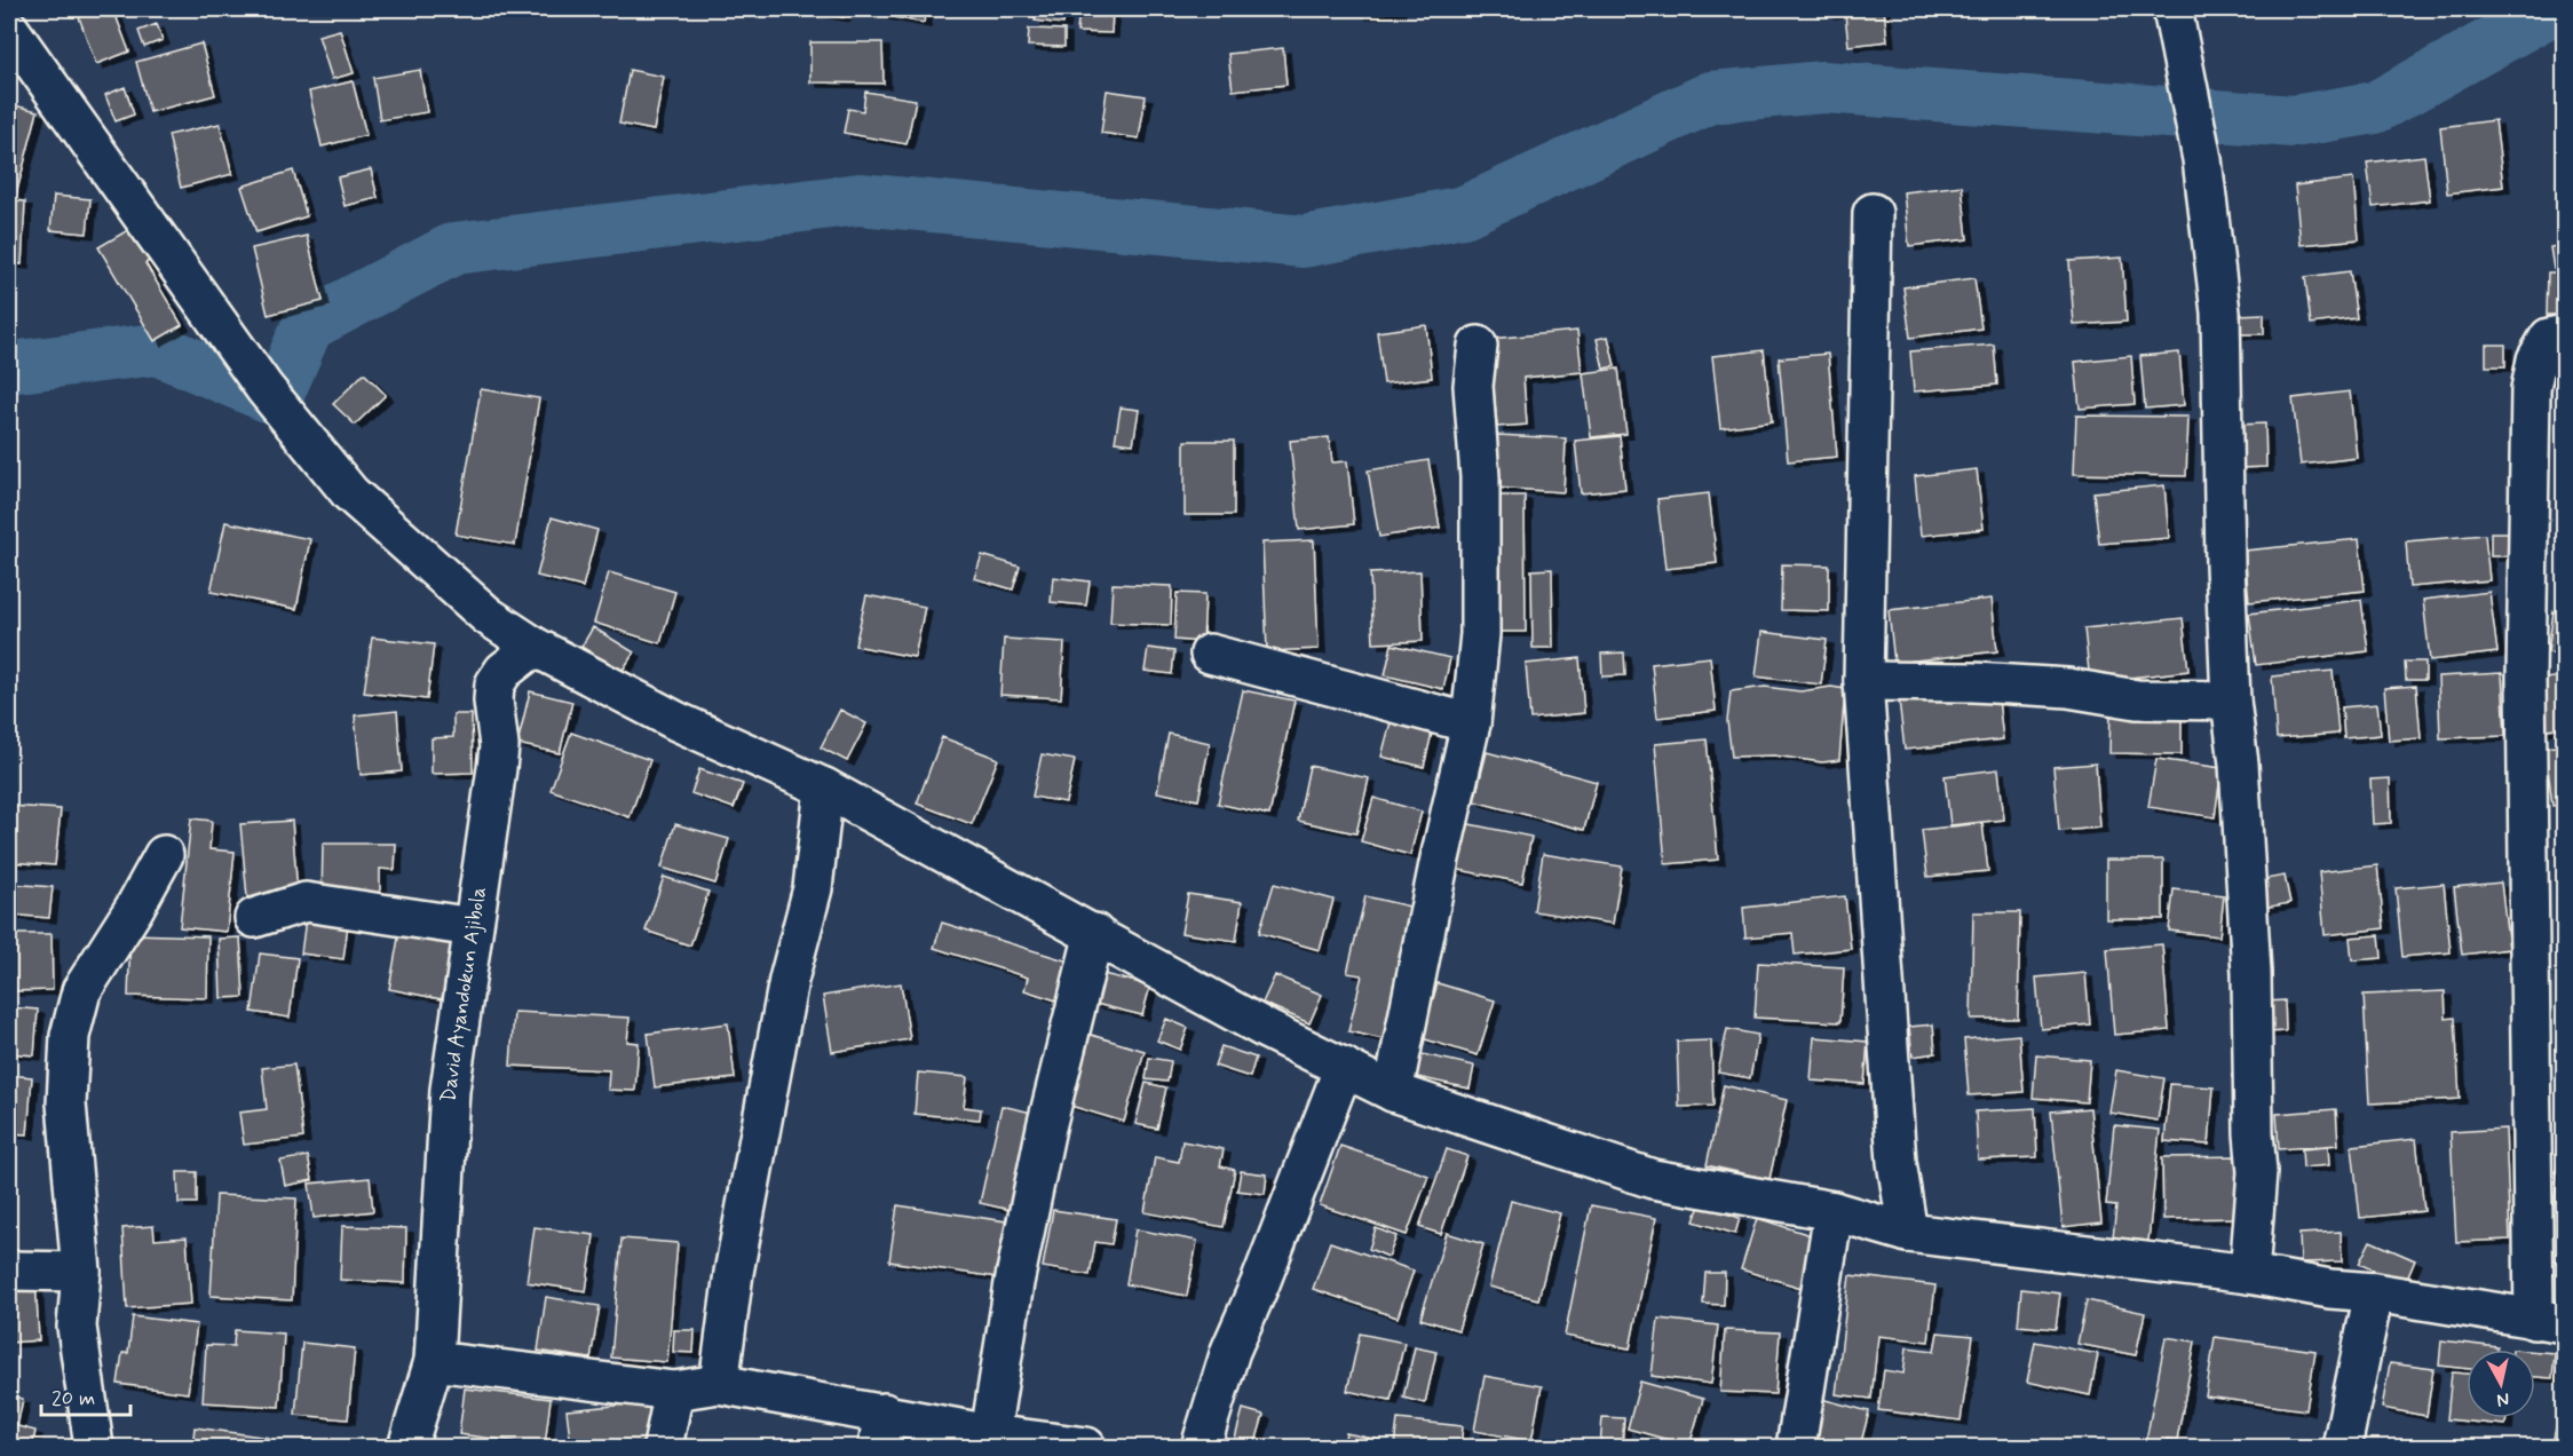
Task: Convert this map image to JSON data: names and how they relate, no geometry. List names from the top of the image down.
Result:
{
  "streets": {
    "street": ["David Ayandokun Ajibola"]
  },
  "scale_bar": "20 m",
  "north": "bottom"
}
